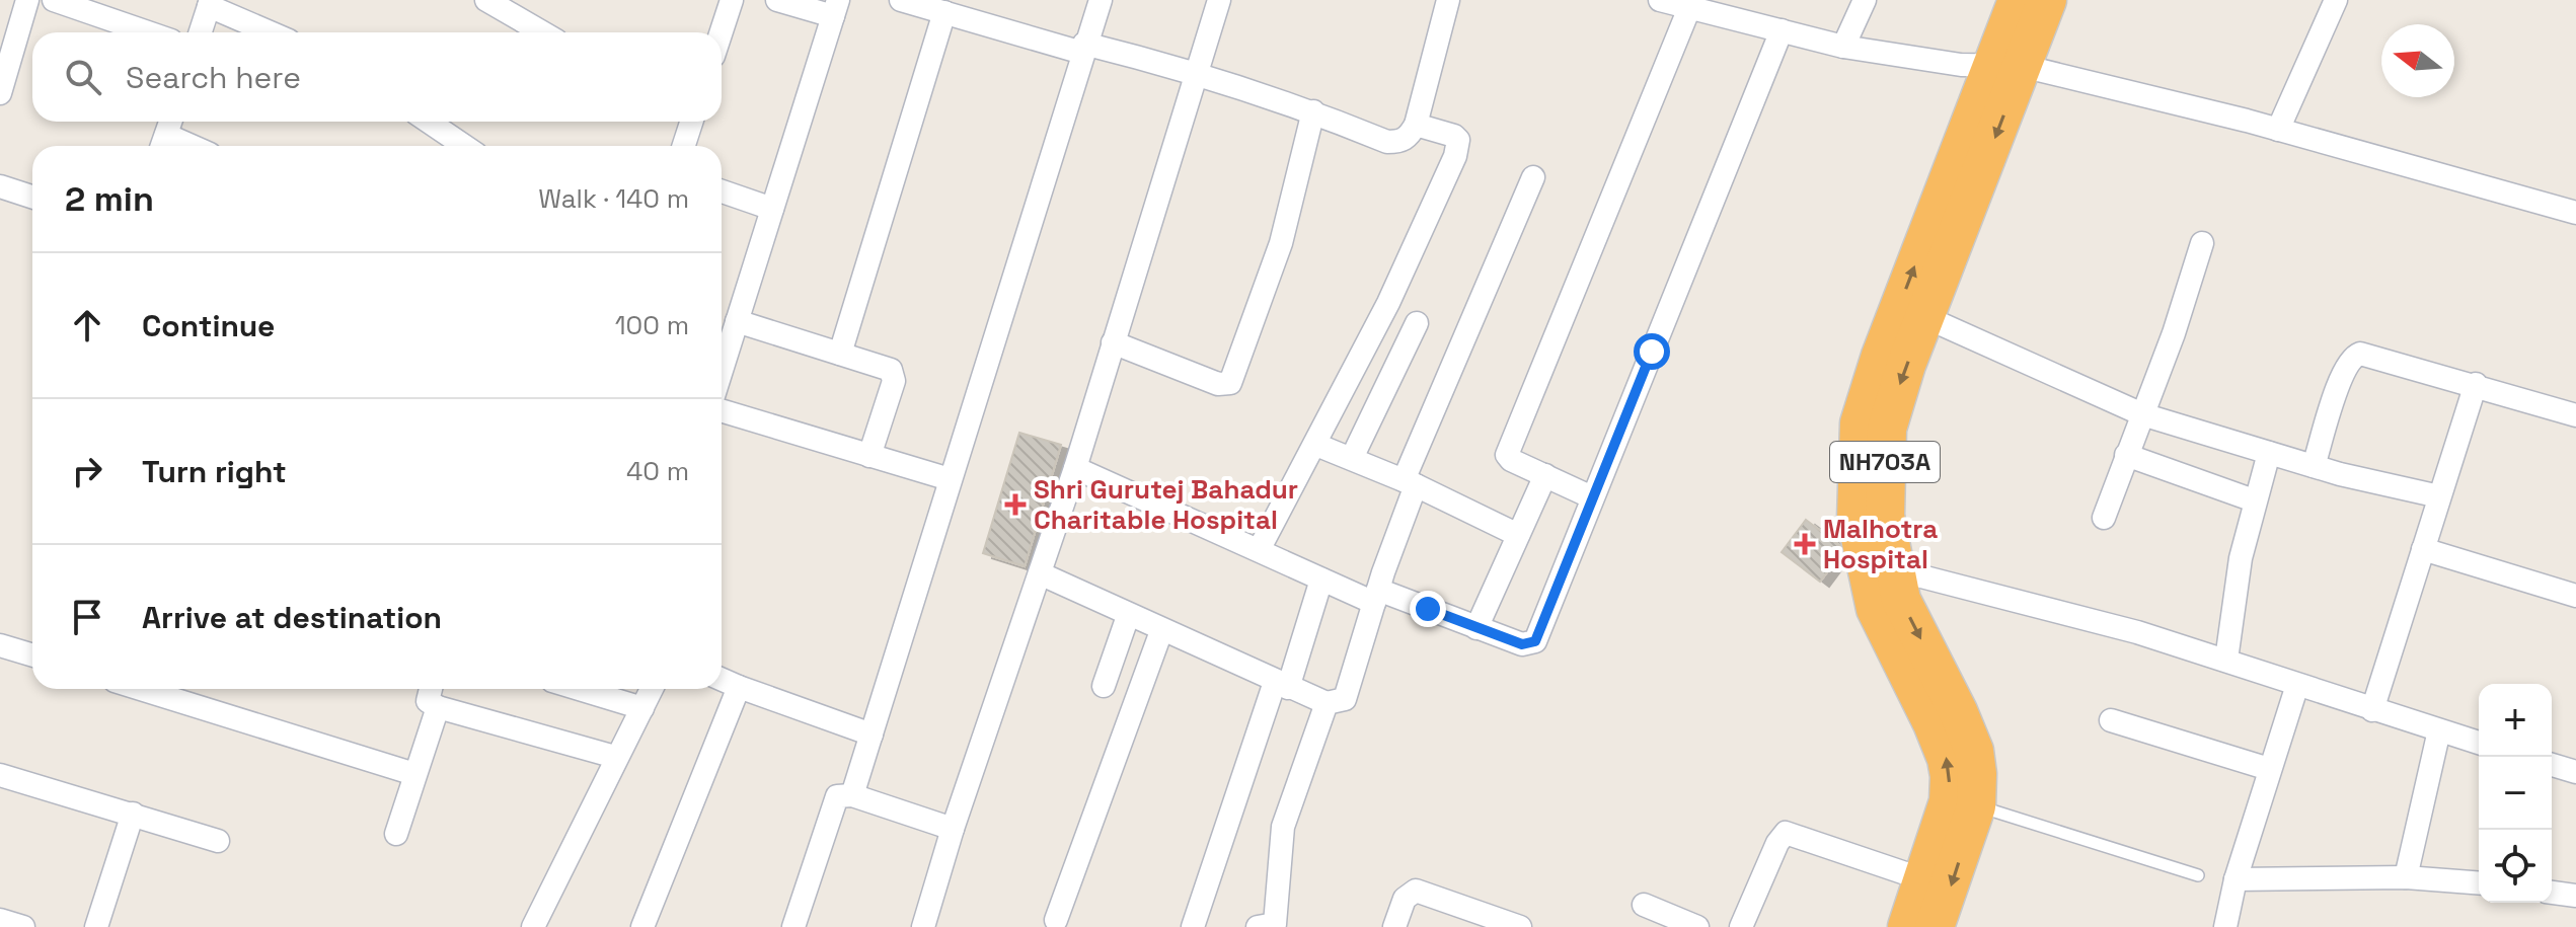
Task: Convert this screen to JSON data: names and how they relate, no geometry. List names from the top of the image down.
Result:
{
  "streets": {
    "highway": ["NH703A"]
  },
  "places": {
    "health": ["Shri Gurutej Bahadur Charitable Hospital", "Malhotra Hospital"]
  },
  "north": "left",
  "page": {
    "search": "Search here",
    "heading": ["2 min", "Walk · 140 m"],
    "list": [
      ["Continue", "100 m"],
      ["Turn right", "40 m"],
      "Arrive at destination"
    ],
    "map_buttons": ["+", "−"]
  }
}
